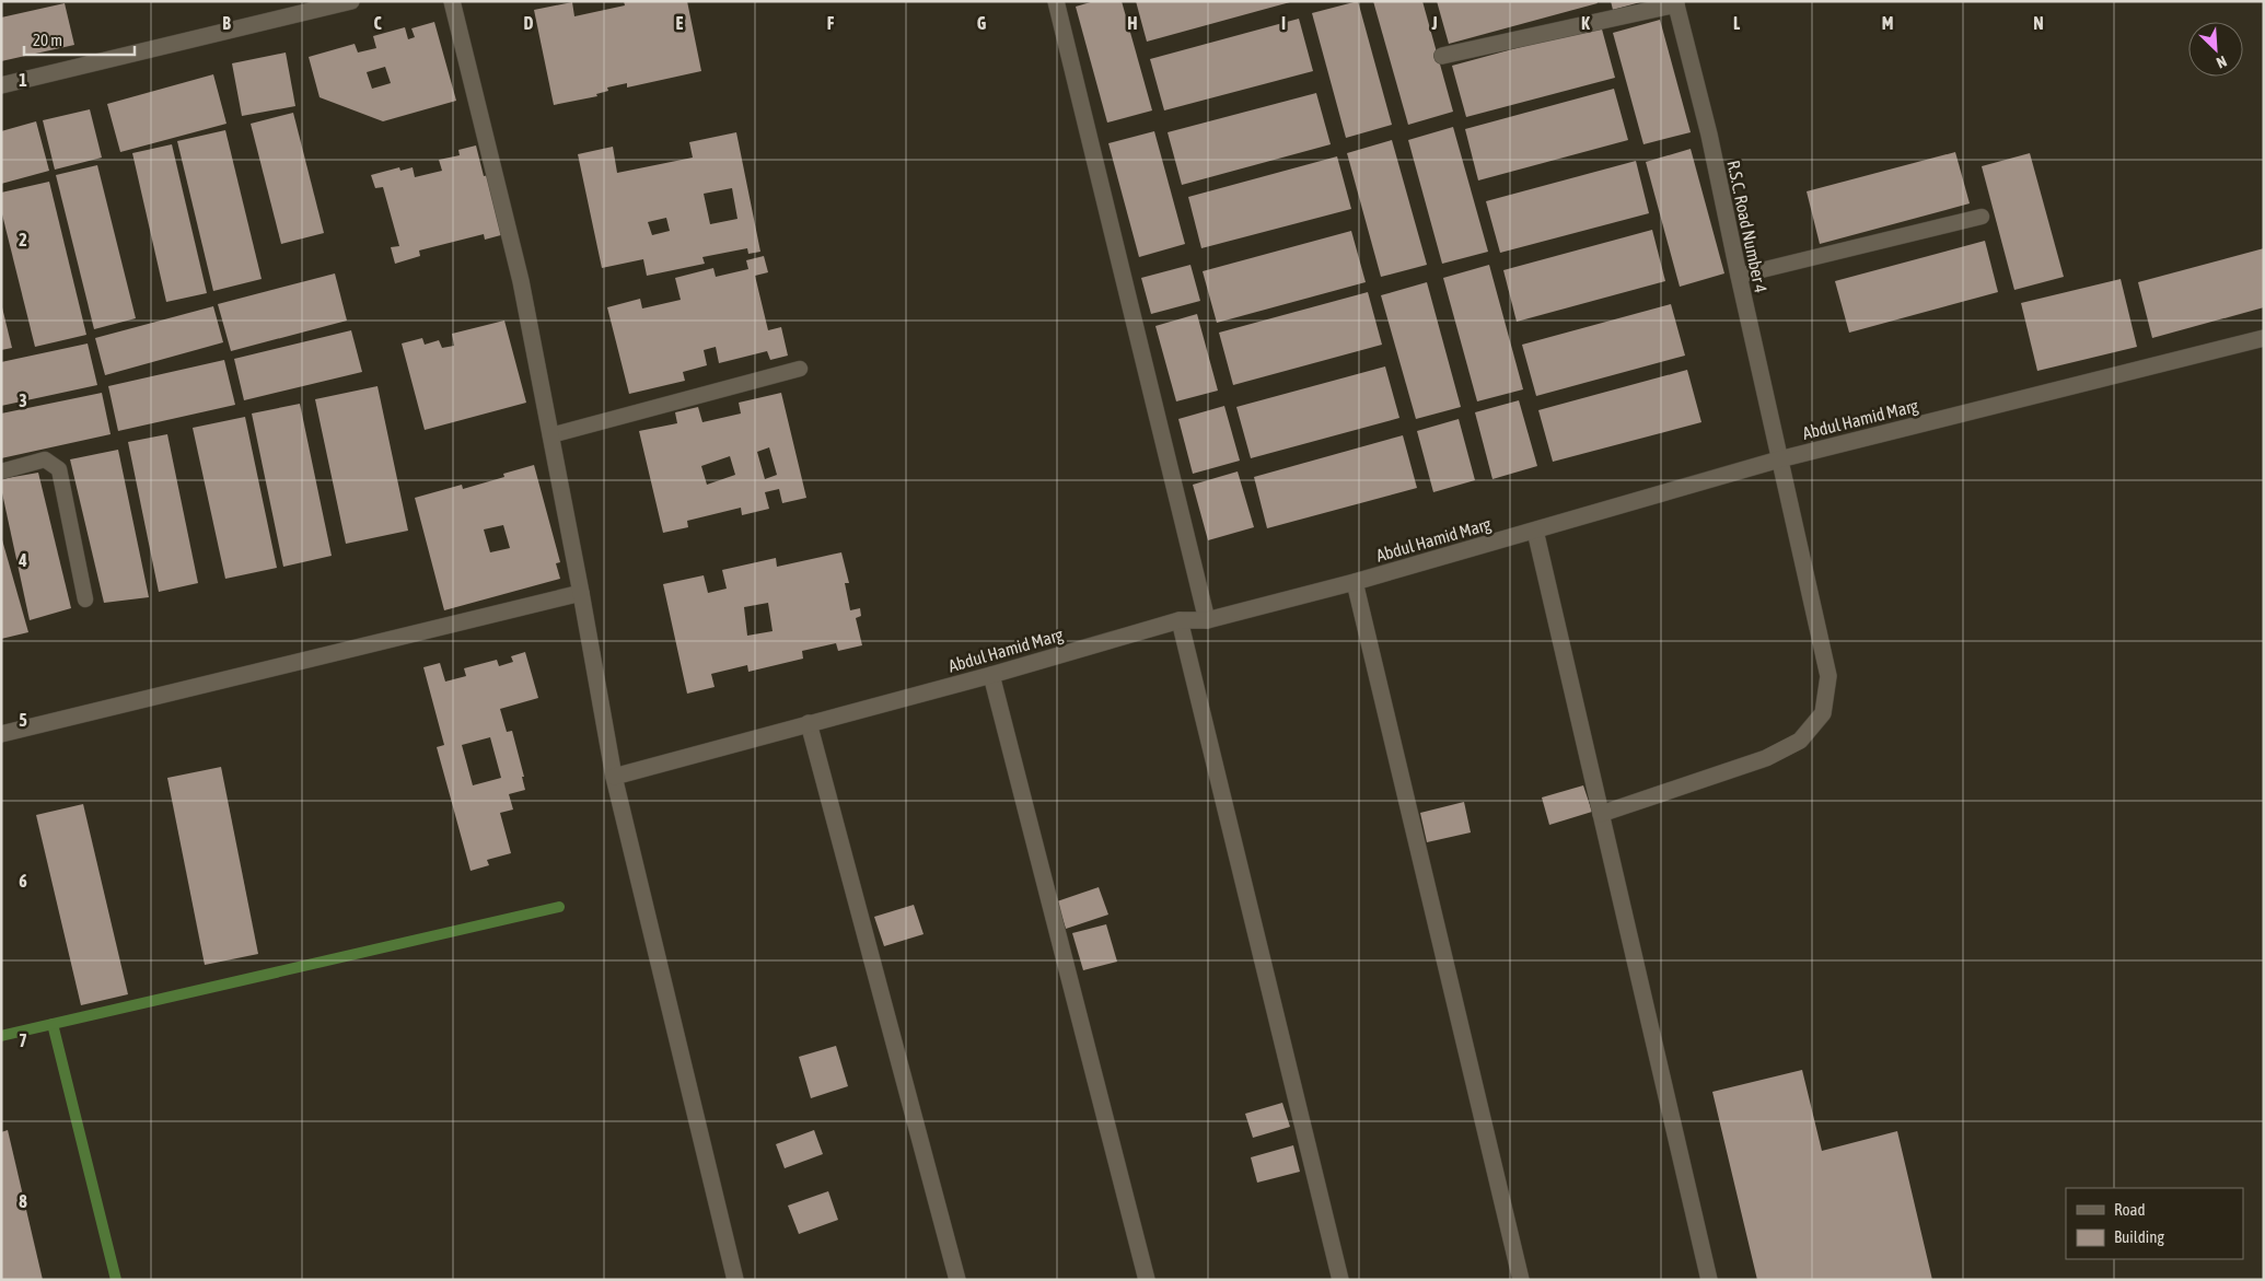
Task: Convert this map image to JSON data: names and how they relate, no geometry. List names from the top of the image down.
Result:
{
  "streets": {
    "street": ["R.S.C. Road Number 4", "Abdul Hamid Marg"]
  },
  "crossings": [
    ["R.S.C. Road Number 4", "Abdul Hamid Marg"]
  ],
  "legend": ["Road", "Building"],
  "scale_bar": "20 m",
  "north": "bottom right",
  "grid": {
    "columns": [
      "B",
      "C",
      "D",
      "E",
      "F",
      "G",
      "H",
      "I",
      "J",
      "K",
      "L",
      "M",
      "N"
    ],
    "rows": [
      "1",
      "2",
      "3",
      "4",
      "5",
      "6",
      "7",
      "8"
    ]
  }
}
